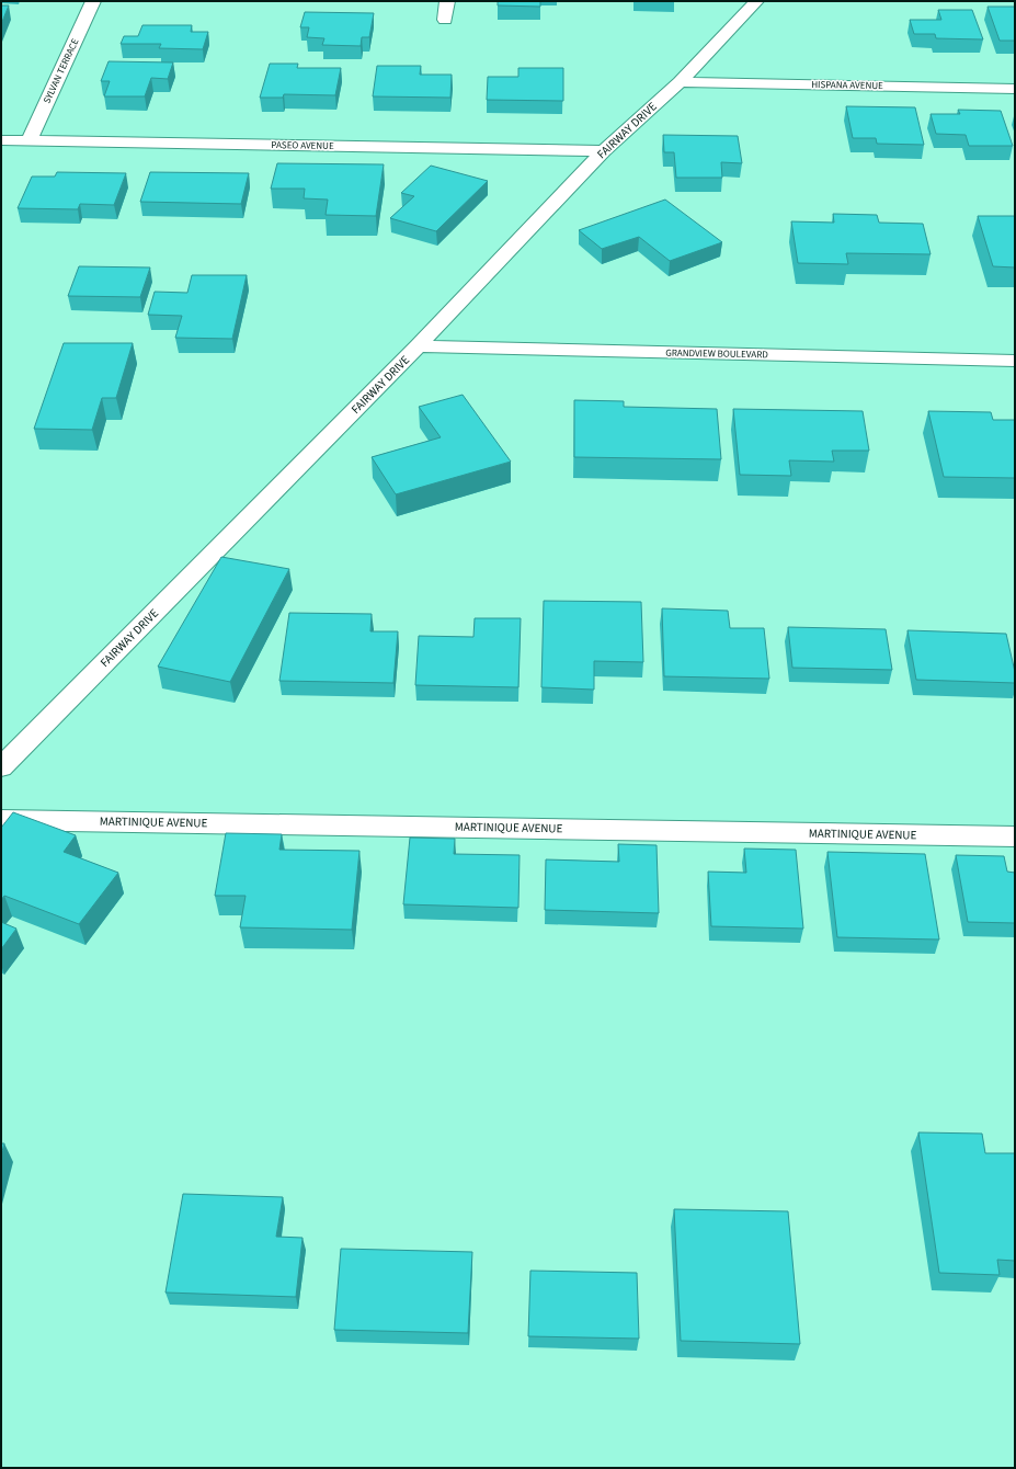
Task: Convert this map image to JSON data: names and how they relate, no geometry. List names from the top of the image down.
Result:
{
  "streets": {
    "street": [
      "SYLVAN TERRACE",
      "HISPANA AVENUE",
      "FAIRWAY DRIVE",
      "PASEO AVENUE",
      "GRANDVIEW BOULEVARD",
      "MARTINIQUE AVENUE"
    ]
  },
  "crossings": [
    ["SYLVAN TERRACE", "PASEO AVENUE"],
    ["HISPANA AVENUE", "FAIRWAY DRIVE"],
    ["FAIRWAY DRIVE", "PASEO AVENUE"],
    ["FAIRWAY DRIVE", "GRANDVIEW BOULEVARD"]
  ]
}
